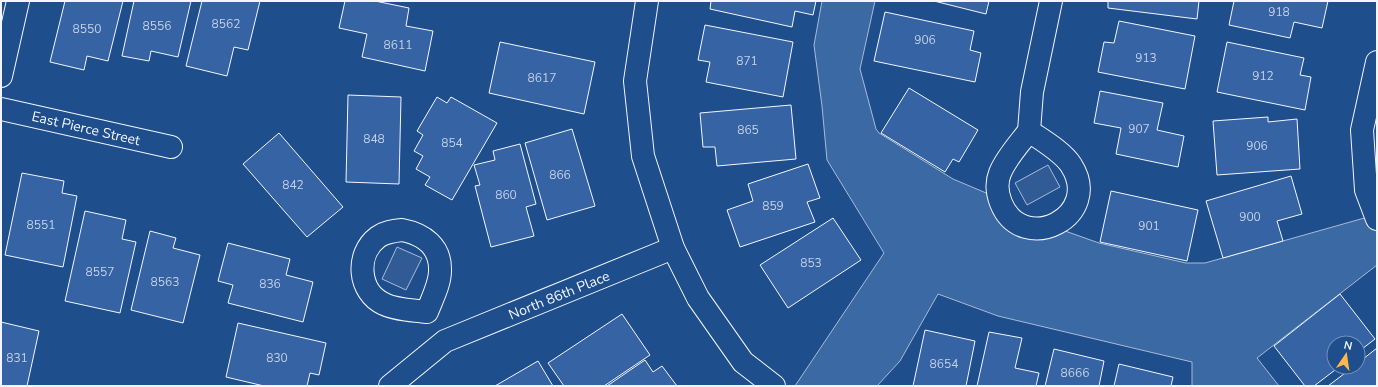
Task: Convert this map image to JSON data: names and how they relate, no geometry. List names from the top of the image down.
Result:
{
  "streets": {
    "street": ["East Pierce Street", "North 86th Place"]
  },
  "house_numbers": [
    "918",
    "8562",
    "8556",
    "8550",
    "906",
    "8611",
    "913",
    "871",
    "912",
    "8617",
    "907",
    "865",
    "848",
    "854",
    "906",
    "866",
    "842",
    "860",
    "859",
    "900",
    "8551",
    "901",
    "853",
    "8557",
    "8563",
    "836",
    "831",
    "830",
    "8654",
    "8666"
  ],
  "north": "top"
}
